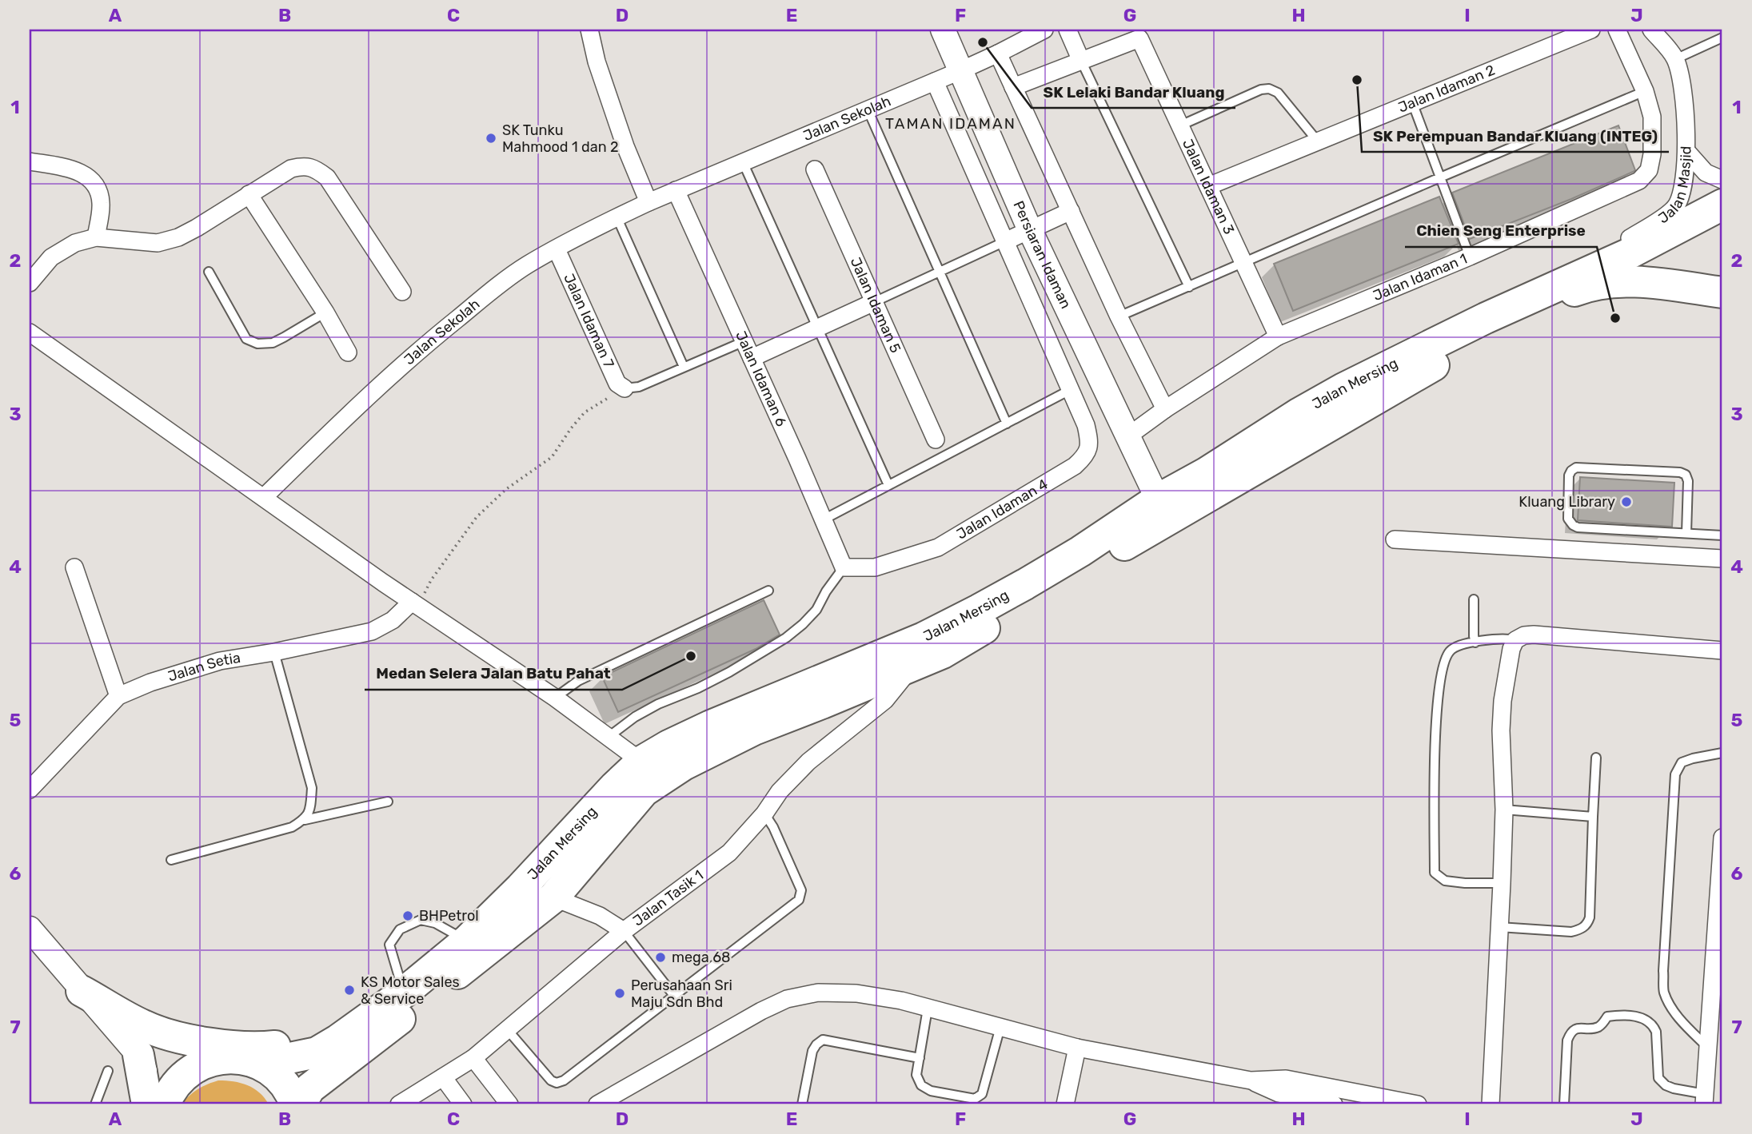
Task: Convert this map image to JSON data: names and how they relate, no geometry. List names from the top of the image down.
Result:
{
  "streets": {
    "highway": ["Jalan Mersing"],
    "street": [
      "Jalan Idaman 2",
      "Jalan Sekolah",
      "Jalan Masjid",
      "Jalan Idaman 3",
      "Persiaran Idaman",
      "Jalan Idaman 1",
      "Jalan Idaman 5",
      "Jalan Idaman 7",
      "Jalan Idaman 6",
      "Jalan Idaman 4",
      "Jalan Setia",
      "Jalan Tasik 1"
    ]
  },
  "crossings": [
    ["Jalan Idaman 2", "Jalan Idaman 3"],
    ["Jalan Sekolah", "Persiaran Idaman"],
    ["Jalan Sekolah", "Jalan Idaman 7"],
    ["Jalan Sekolah", "Jalan Idaman 6"],
    ["Jalan Sekolah", "Jalan Idaman 4"],
    ["Jalan Masjid", "Jalan Mersing"],
    ["Jalan Idaman 3", "Jalan Idaman 1"],
    ["Persiaran Idaman", "Jalan Idaman 1"],
    ["Persiaran Idaman", "Jalan Mersing"],
    ["Jalan Idaman 6", "Jalan Idaman 4"]
  ],
  "districts": ["TAMAN IDAMAN"],
  "places": [
    "SK Lelaki Bandar Kluang",
    "SK Perempuan Bandar Kluang (INTEG)",
    "SK Tunku Mahmood 1 dan 2",
    "Chien Seng Enterprise",
    "Kluang Library",
    "Medan Selera Jalan Batu Pahat",
    "BHPetrol",
    "mega 68",
    "KS Motor Sales & Service",
    "Perusahaan Sri Maju Sdn Bhd"
  ],
  "grid": {
    "columns": [
      "A",
      "B",
      "C",
      "D",
      "E",
      "F",
      "G",
      "H",
      "I",
      "J"
    ],
    "rows": [
      "1",
      "2",
      "3",
      "4",
      "5",
      "6",
      "7"
    ]
  }
}
